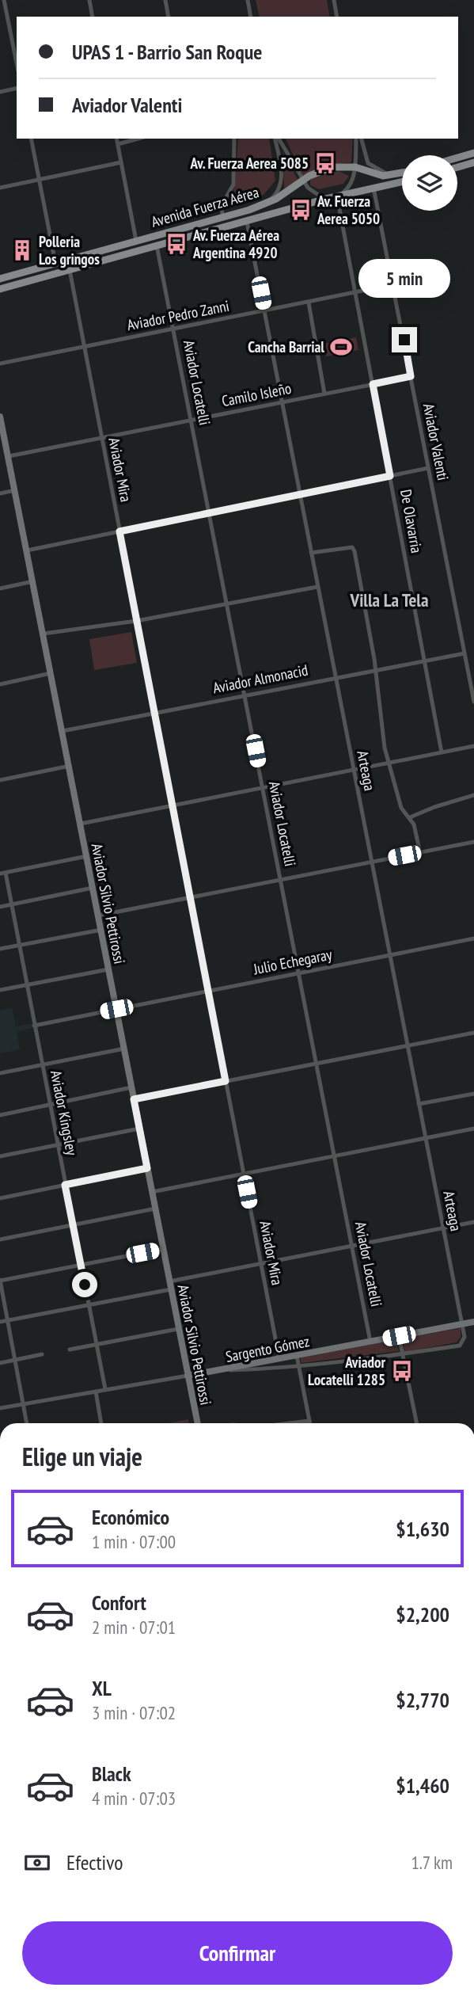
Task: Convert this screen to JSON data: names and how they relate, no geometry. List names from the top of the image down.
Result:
{
  "streets": {
    "main road": ["Avenida Fuerza Aérea", "Aviador Silvio Pettirossi", "Sargento Gómez"],
    "street": [
      "Aviador Pedro Zanni",
      "Aviador Locatelli",
      "Camilo Isleño",
      "Aviador Valenti",
      "Aviador Mira",
      "De Olavarria",
      "Aviador Almonacid",
      "Arteaga",
      "Julio Echegaray",
      "Aviador Kingsley"
    ]
  },
  "crossings": [
    ["Avenida Fuerza Aérea", "Aviador Locatelli"],
    ["Avenida Fuerza Aérea", "Aviador Valenti"],
    ["Avenida Fuerza Aérea", "Aviador Mira"],
    ["Avenida Fuerza Aérea", "De Olavarria"],
    ["Avenida Fuerza Aérea", "Arteaga"],
    ["Aviador Pedro Zanni", "Aviador Locatelli"],
    ["Aviador Pedro Zanni", "Aviador Valenti"],
    ["Aviador Pedro Zanni", "Aviador Mira"],
    ["Aviador Pedro Zanni", "De Olavarria"],
    ["Aviador Pedro Zanni", "Arteaga"],
    ["Aviador Locatelli", "Camilo Isleño"],
    ["Aviador Locatelli", "Aviador Almonacid"],
    ["Aviador Locatelli", "Julio Echegaray"],
    ["Aviador Locatelli", "Sargento Gómez"],
    ["Camilo Isleño", "Aviador Valenti"],
    ["Camilo Isleño", "Aviador Mira"],
    ["Camilo Isleño", "De Olavarria"],
    ["Camilo Isleño", "Arteaga"],
    ["Camilo Isleño", "Aviador Silvio Pettirossi"],
    ["Aviador Valenti", "Aviador Almonacid"],
    ["Aviador Mira", "Aviador Almonacid"],
    ["Aviador Mira", "Julio Echegaray"],
    ["Aviador Mira", "Sargento Gómez"],
    ["De Olavarria", "Aviador Almonacid"],
    ["Aviador Almonacid", "Arteaga"],
    ["Aviador Almonacid", "Aviador Silvio Pettirossi"],
    ["Arteaga", "Julio Echegaray"],
    ["Arteaga", "Sargento Gómez"],
    ["Aviador Silvio Pettirossi", "Julio Echegaray"],
    ["Aviador Silvio Pettirossi", "Sargento Gómez"],
    ["Julio Echegaray", "Aviador Kingsley"],
    ["Aviador Kingsley", "Sargento Gómez"]
  ],
  "districts": ["Villa La Tela"],
  "places": {
    "bus stop": [
      "Av. Fuerza Aerea 5085",
      "Av. Fuerza Aerea 5050",
      "Av. Fuerza Aérea Argentina 4920",
      "Aviador Locatelli 1285"
    ],
    "building": ["Polleria Los gringos"],
    "sports": ["Cancha Barrial"]
  },
  "page": {
    "banner": ["UPAS 1 - Barrio San Roque", "Aviador Valenti"],
    "bubble": "5 min",
    "heading": "Elige un viaje",
    "list": [
      {
        "name": "Económico",
        "note": "1 min · 07:00",
        "value": "$1,630"
      },
      {
        "name": "Confort",
        "note": "2 min · 07:01",
        "value": "$2,200"
      },
      {
        "name": "XL",
        "note": "3 min · 07:02",
        "value": "$2,770"
      },
      {
        "name": "Black",
        "note": "4 min · 07:03",
        "value": "$1,460"
      }
    ],
    "pay": ["Efectivo", "1.7 km"],
    "buttons": "Confirmar"
  }
}
